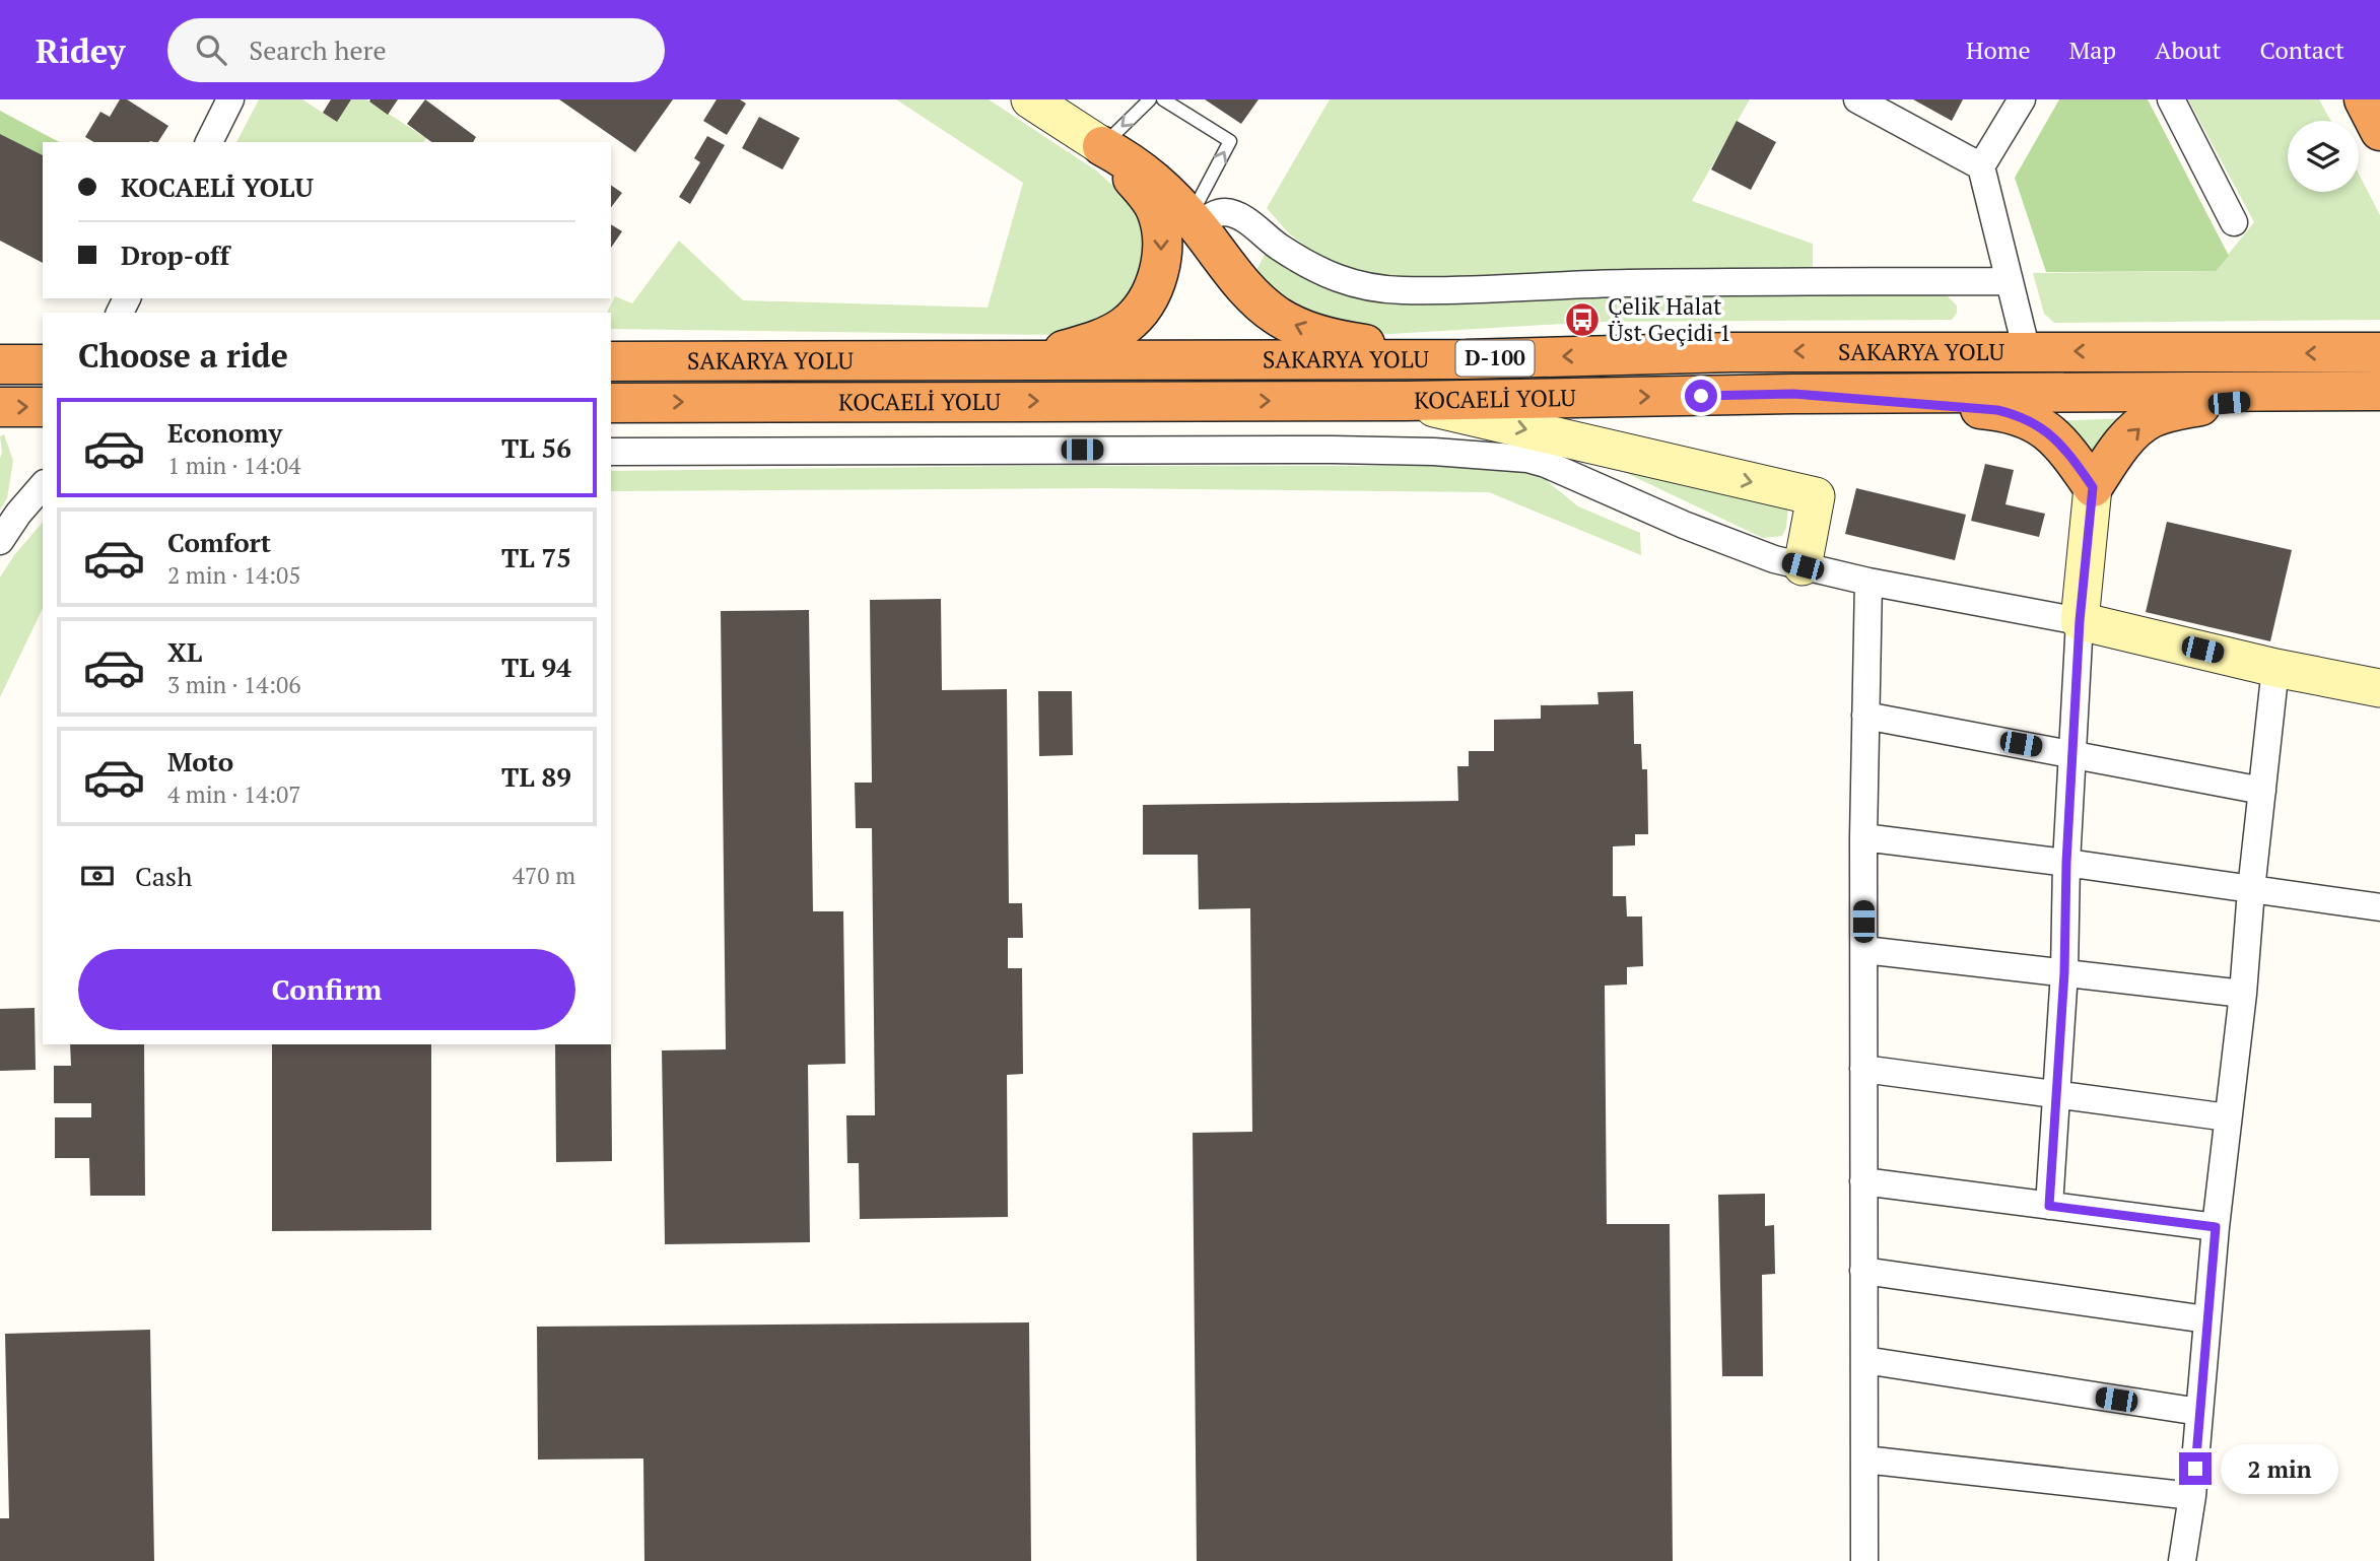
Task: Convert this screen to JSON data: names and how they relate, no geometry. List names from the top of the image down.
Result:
{
  "streets": {
    "highway": ["SAKARYA YOLU", "D-100", "KOCAELİ YOLU"]
  },
  "one_way": ["SAKARYA YOLU", "KOCAELİ YOLU"],
  "places": {
    "bus stop": ["Çelik Halat Üst Geçidi 1"]
  },
  "page": {
    "header": "Ridey",
    "search": "Search here",
    "nav": [
      "Home",
      "Map",
      "About",
      "Contact"
    ],
    "banner": ["KOCAELİ YOLU", "Drop-off"],
    "heading": "Choose a ride",
    "list": [
      {
        "name": "Economy",
        "note": "1 min · 14:04",
        "value": "TL 56"
      },
      {
        "name": "Comfort",
        "note": "2 min · 14:05",
        "value": "TL 75"
      },
      {
        "name": "XL",
        "note": "3 min · 14:06",
        "value": "TL 94"
      },
      {
        "name": "Moto",
        "note": "4 min · 14:07",
        "value": "TL 89"
      }
    ],
    "pay": ["Cash", "470 m"],
    "buttons": "Confirm",
    "bubble": "2 min"
  }
}
